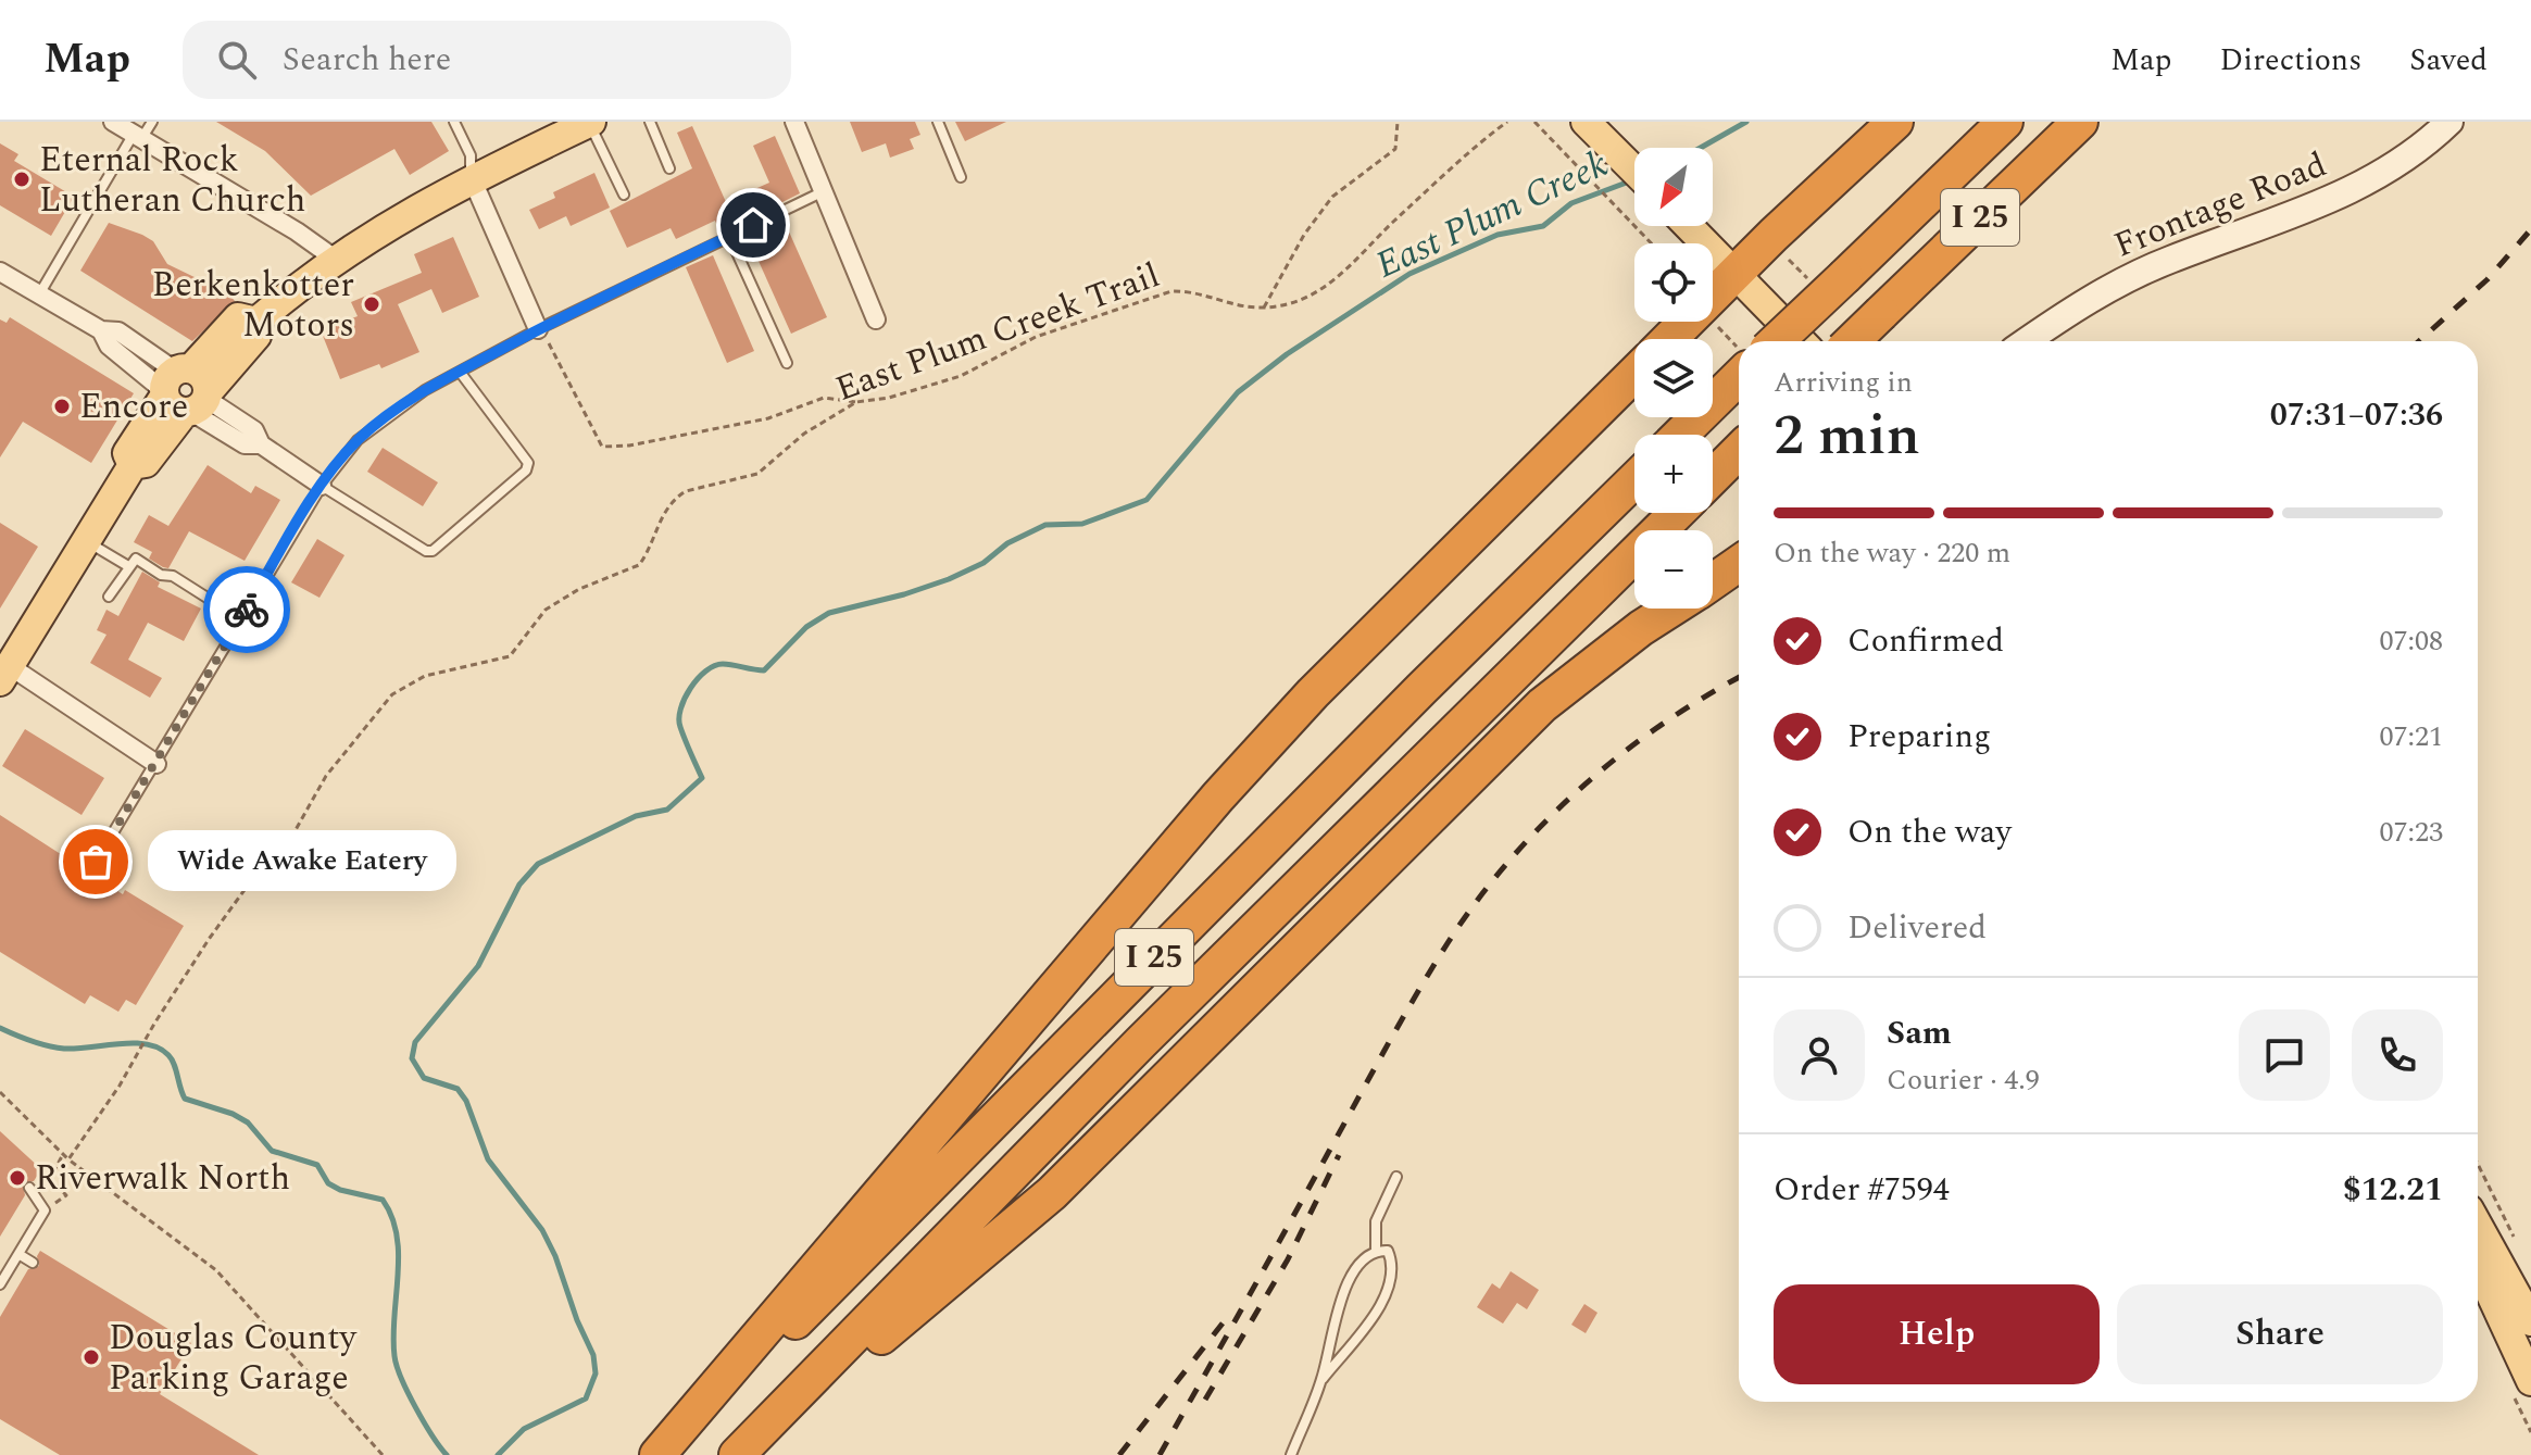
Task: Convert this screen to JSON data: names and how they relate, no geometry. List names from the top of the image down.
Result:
{
  "streets": {
    "highway": ["I 25"],
    "main road": ["Frontage Road"],
    "path": ["East Plum Creek Trail"]
  },
  "water": ["East Plum Creek"],
  "places": [
    "Eternal Rock Lutheran Church",
    "Berkenkotter Motors",
    "Encore",
    "Wide Awake Eatery",
    "Riverwalk North",
    "Douglas County Parking Garage"
  ],
  "north": "bottom left",
  "page": {
    "header": "Map",
    "search": "Search here",
    "nav": ["Map", "Directions", "Saved"],
    "map_buttons": ["+", "−"],
    "heading": ["2 min", "Arriving in", "07:31–07:36"],
    "panel": [
      "Sam",
      "Courier · 4.9",
      "Order #7594",
      "$12.21"
    ],
    "bar": "On the way · 220 m",
    "list": [
      ["Confirmed", "07:08"],
      ["Preparing", "07:21"],
      ["On the way", "07:23"],
      "Delivered"
    ],
    "bubble": "Wide Awake Eatery",
    "buttons": ["Help", "Share"]
  }
}
